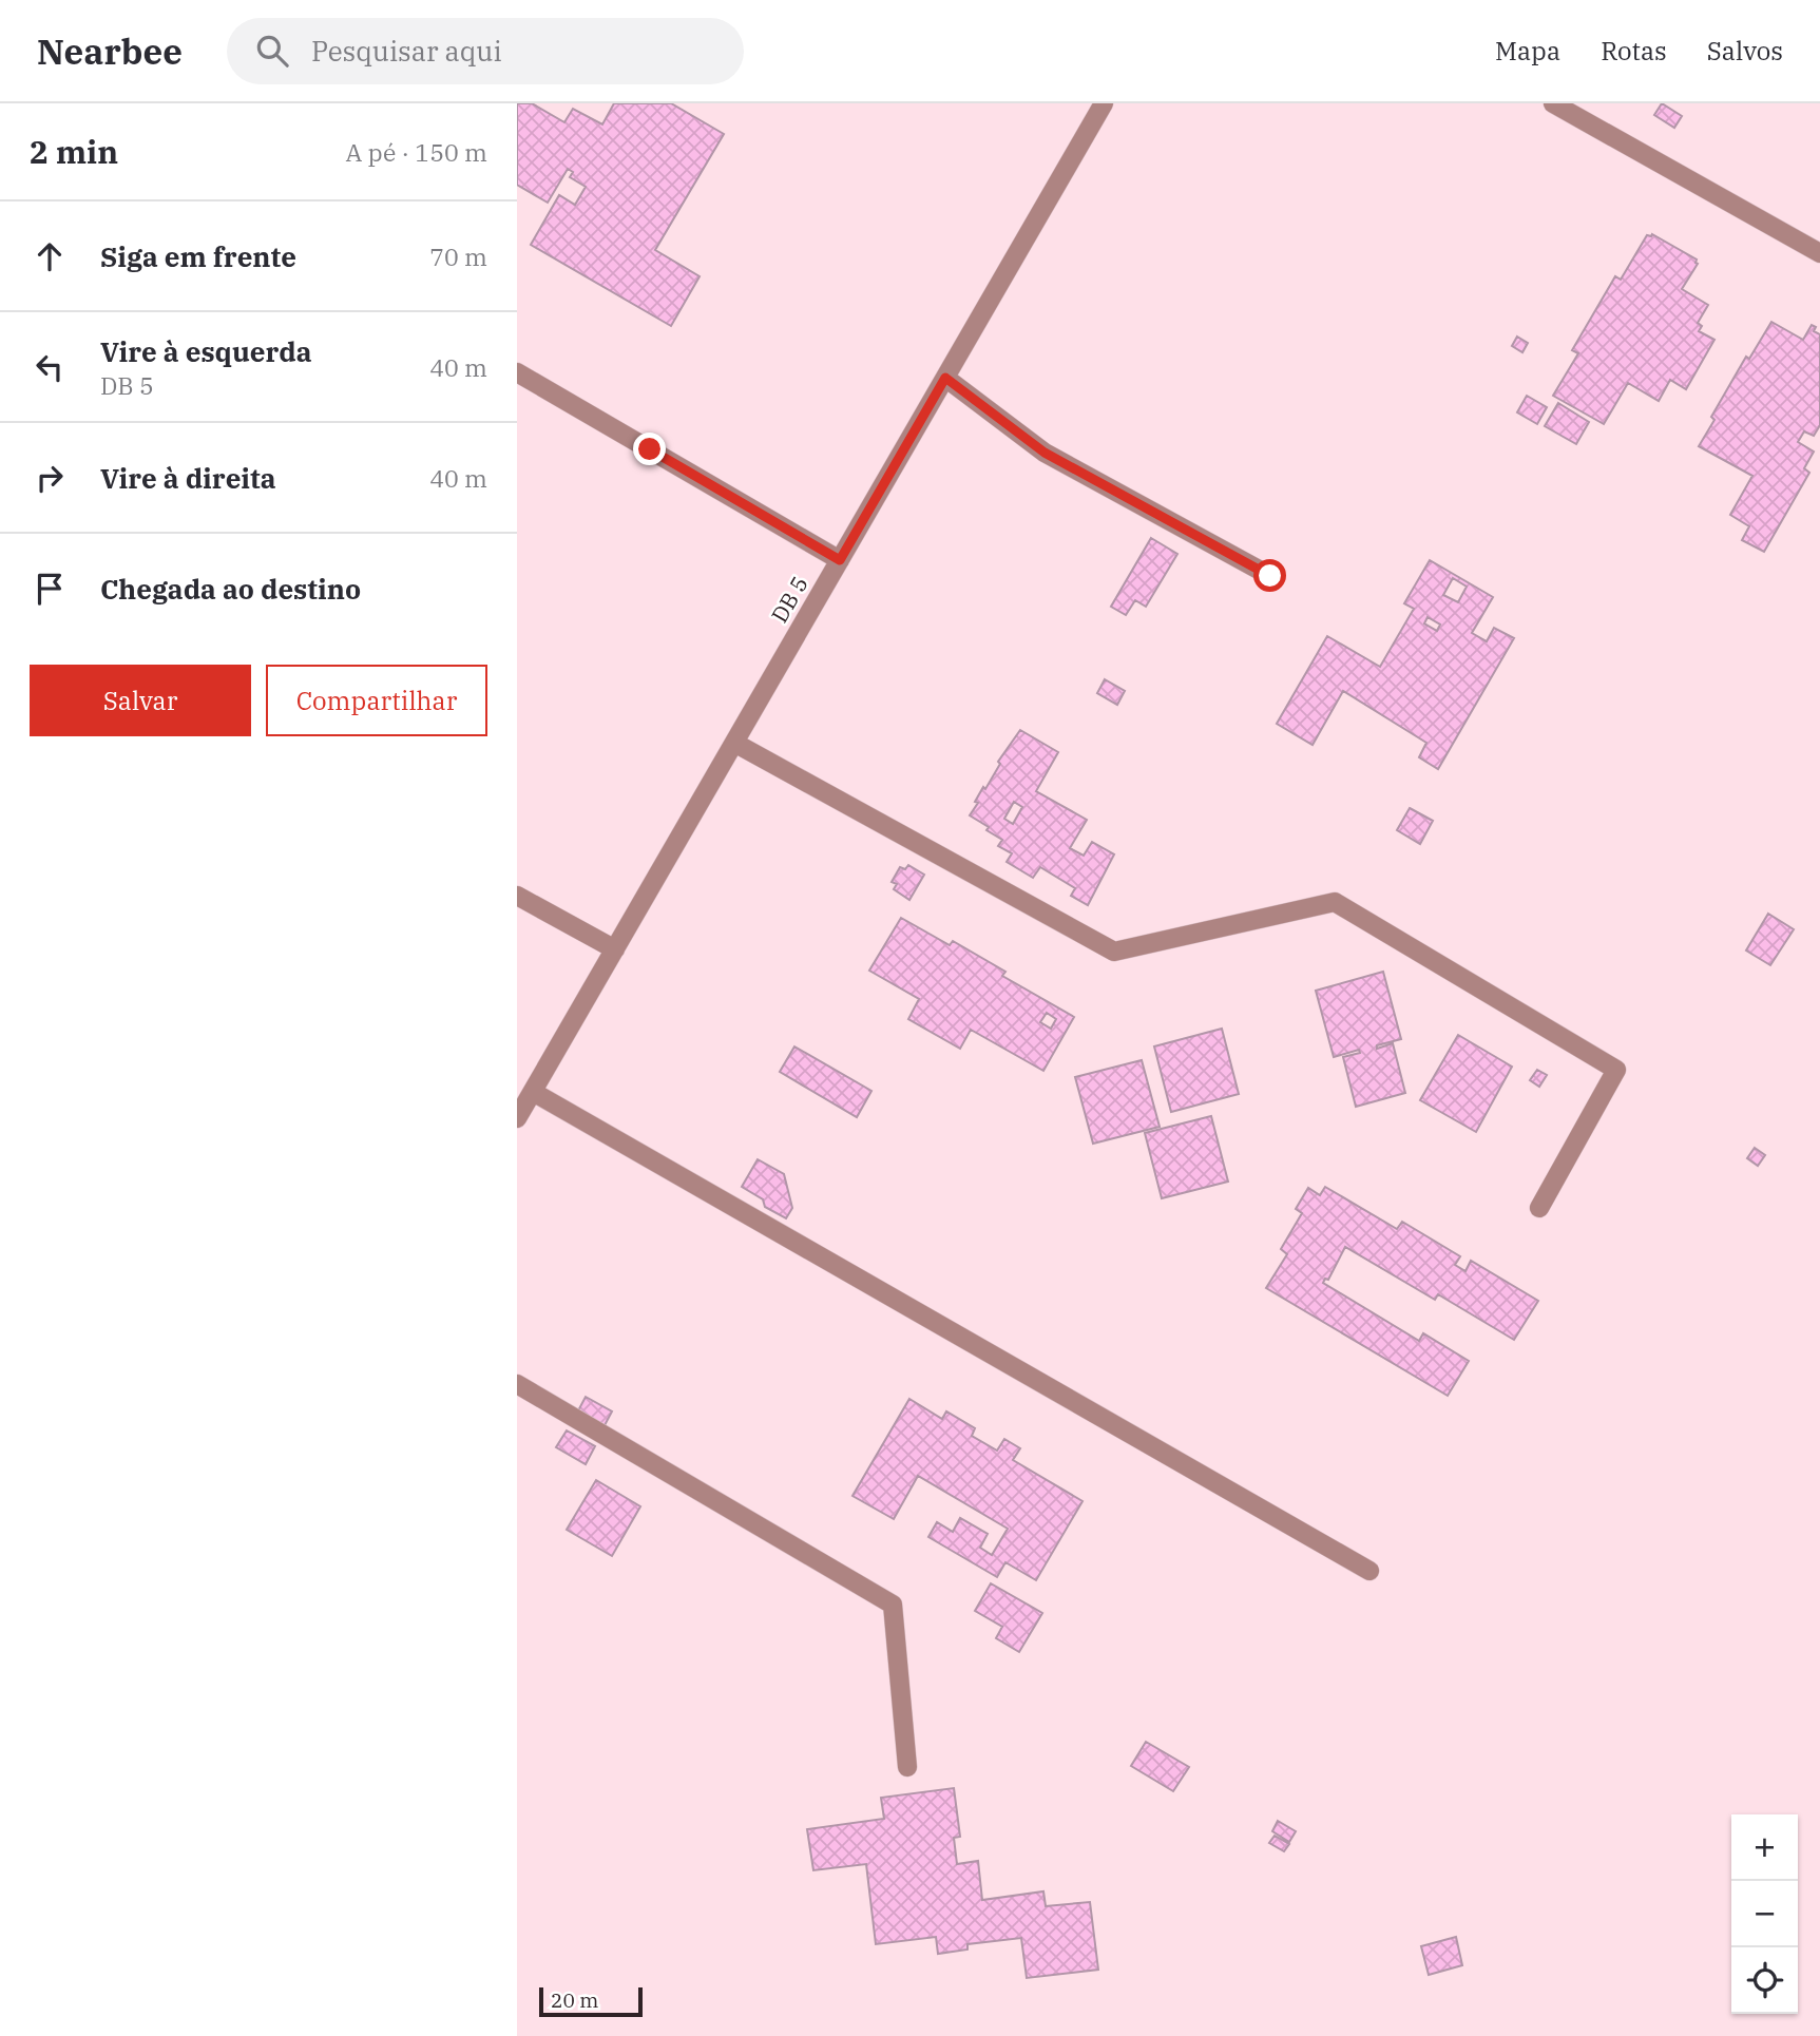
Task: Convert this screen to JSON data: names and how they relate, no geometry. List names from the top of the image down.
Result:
{
  "streets": {
    "street": ["DB 5"]
  },
  "scale_bar": "20 m",
  "page": {
    "header": "Nearbee",
    "search": "Pesquisar aqui",
    "nav": ["Mapa", "Rotas", "Salvos"],
    "heading": ["2 min", "A pé · 150 m"],
    "list": [
      ["Siga em frente", "70 m"],
      ["Vire à esquerda", "DB 5", "40 m"],
      ["Vire à direita", "40 m"],
      "Chegada ao destino"
    ],
    "buttons": ["Salvar", "Compartilhar"],
    "map_buttons": ["+", "−"],
    "scale": "20 m"
  }
}
